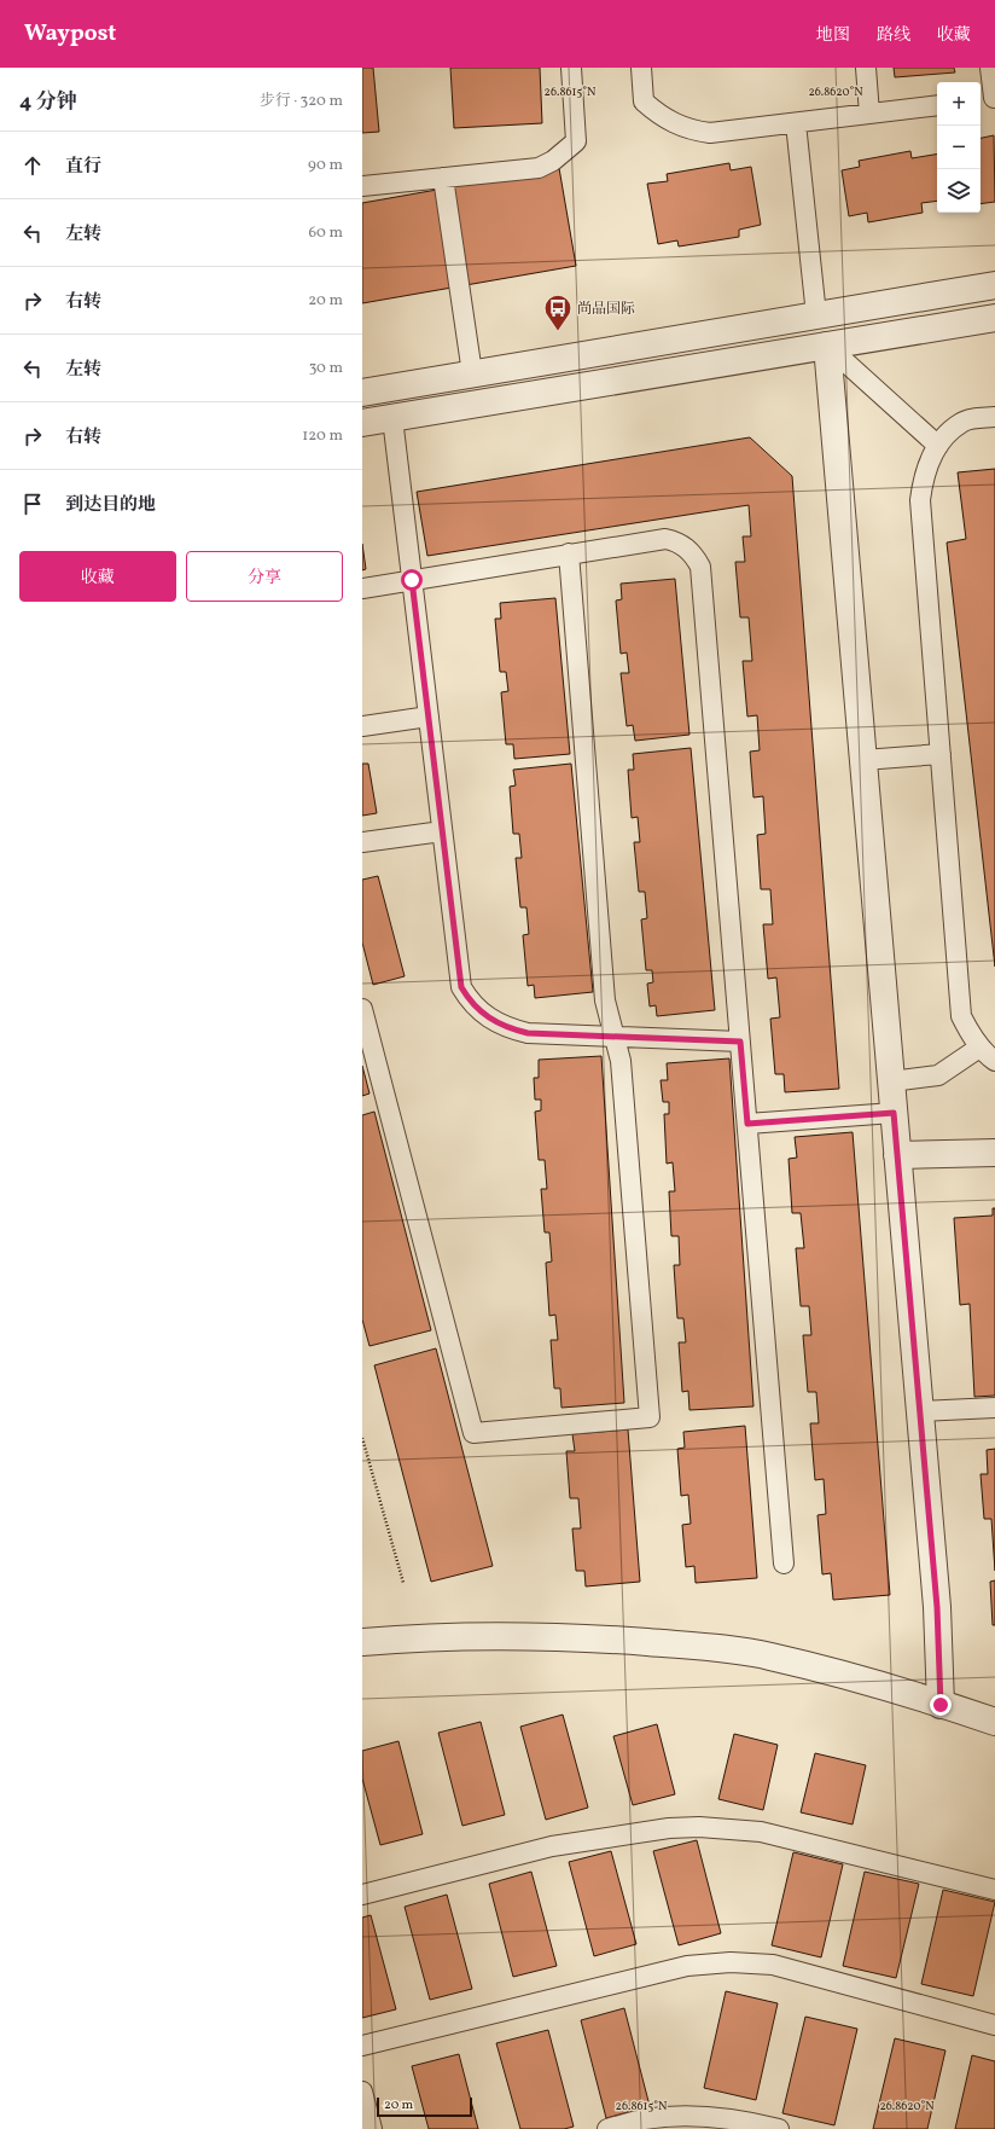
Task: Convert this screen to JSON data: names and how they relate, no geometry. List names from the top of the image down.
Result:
{
  "places": {
    "bus stop": ["尚品国际"]
  },
  "scale_bar": "20 m",
  "page": {
    "header": "Waypost",
    "nav": ["地图", "路线", "收藏"],
    "heading": ["4 分钟", "步行 · 320 m"],
    "map_buttons": ["+", "−"],
    "list": [
      ["直行", "90 m"],
      ["左转", "60 m"],
      ["右转", "20 m"],
      ["左转", "30 m"],
      ["右转", "120 m"],
      "到达目的地"
    ],
    "buttons": ["收藏", "分享"],
    "scale": "20 m"
  },
  "coordinates": ["26.8615°N", "26.8620°N"]
}
